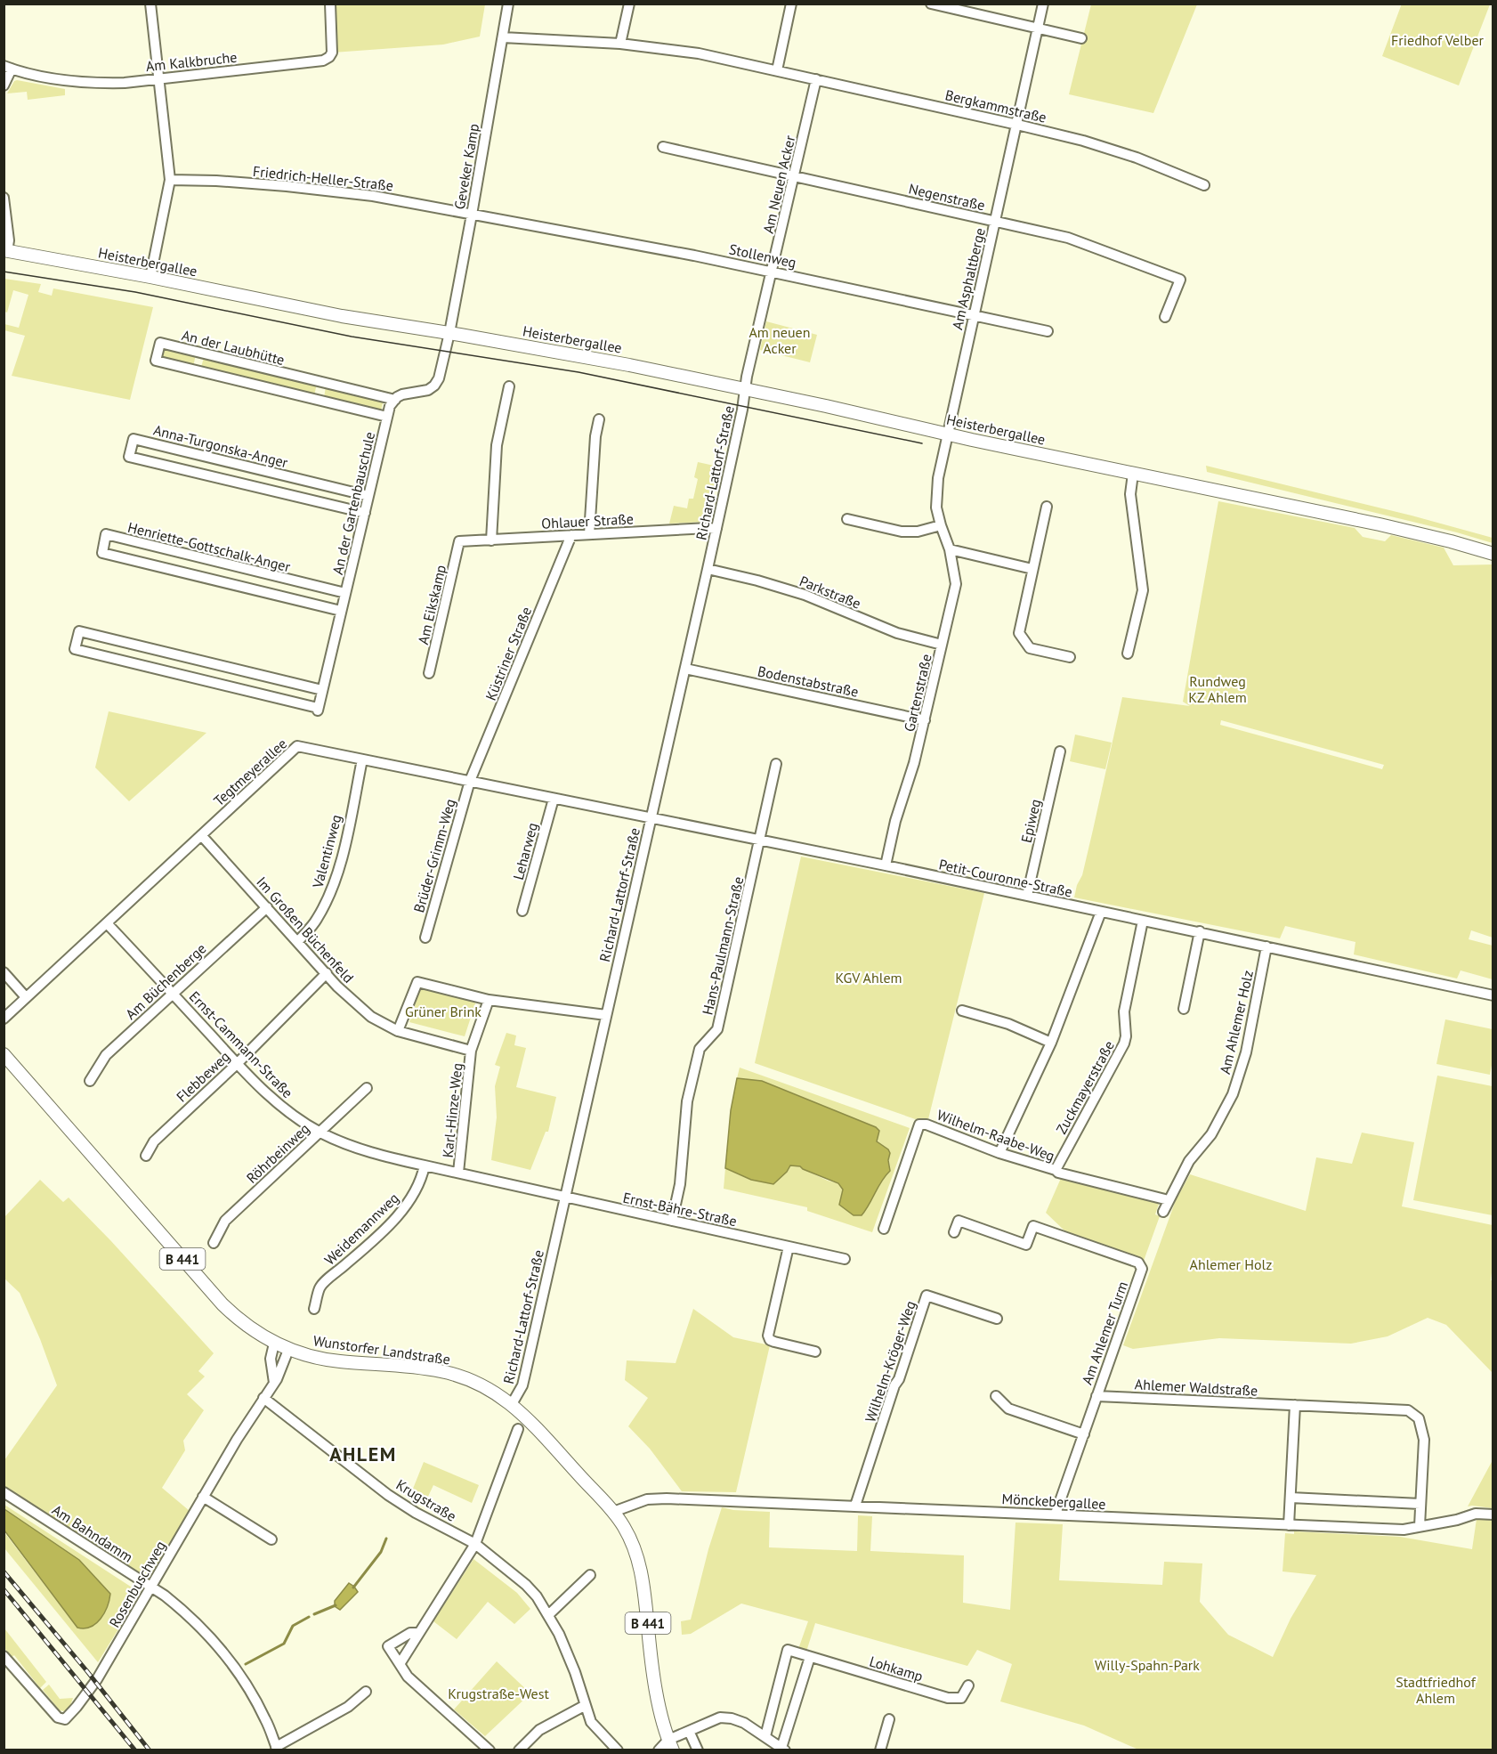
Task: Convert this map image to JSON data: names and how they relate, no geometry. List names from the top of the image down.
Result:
{
  "streets": {
    "main road": ["Heisterbergallee", "B 441", "Wunstorfer Landstraße"],
    "street": [
      "Am Kalkbruche",
      "Bergkammstraße",
      "Geveker Kamp",
      "Friedrich-Heller-Straße",
      "Am Neuen Acker",
      "Negenstraße",
      "Stollenweg",
      "Am Asphaltberge",
      "An der Laubhütte",
      "Anna-Turgonska-Anger",
      "Richard-Lattorf-Straße",
      "An der Gartenbauschule",
      "Ohlauer Straße",
      "Henriette-Gottschalk-Anger",
      "Parkstraße",
      "Am Eikskamp",
      "Küstriner Straße",
      "Bodenstabstraße",
      "Gartenstraße",
      "Tegtmeyerallee",
      "Epiweg",
      "Valentinweg",
      "Leharweg",
      "Brüder-Grimm-Weg",
      "Petit-Couronne-Straße",
      "Im Großen Büchenfeld",
      "Hans-Paulmann-Straße",
      "Am Büchenberge",
      "Am Ahlemer Holz",
      "Ernst-Cammann-Straße",
      "Flebbeweg",
      "Zuckmayerstraße",
      "Karl-Hinze-Weg",
      "Wilhelm-Raabe-Weg",
      "Röhrbeinweg",
      "Ernst-Bähre-Straße",
      "Weidemannweg",
      "Am Ahlemer Turm",
      "Wilhelm-Kröger-Weg",
      "Ahlemer Waldstraße",
      "Krugstraße",
      "Mönckebergallee",
      "Am Bahndamm",
      "Rosenbuschweg",
      "Lohkamp"
    ]
  },
  "crossings": [
    ["Bergkammstraße", "Geveker Kamp"],
    ["Bergkammstraße", "Am Neuen Acker"],
    ["Bergkammstraße", "Am Asphaltberge"],
    ["Geveker Kamp", "Friedrich-Heller-Straße"],
    ["Geveker Kamp", "Stollenweg"],
    ["Geveker Kamp", "Heisterbergallee"],
    ["Friedrich-Heller-Straße", "Stollenweg"],
    ["Am Neuen Acker", "Negenstraße"],
    ["Am Neuen Acker", "Stollenweg"],
    ["Am Neuen Acker", "Heisterbergallee"],
    ["Am Neuen Acker", "Richard-Lattorf-Straße"],
    ["Negenstraße", "Am Asphaltberge"],
    ["Stollenweg", "Am Asphaltberge"],
    ["Heisterbergallee", "Am Asphaltberge"],
    ["Heisterbergallee", "Richard-Lattorf-Straße"],
    ["Heisterbergallee", "Gartenstraße"],
    ["Am Asphaltberge", "Gartenstraße"],
    ["An der Laubhütte", "An der Gartenbauschule"],
    ["Anna-Turgonska-Anger", "An der Gartenbauschule"],
    ["Richard-Lattorf-Straße", "Ohlauer Straße"],
    ["Richard-Lattorf-Straße", "Parkstraße"],
    ["Richard-Lattorf-Straße", "Bodenstabstraße"],
    ["Richard-Lattorf-Straße", "Tegtmeyerallee"],
    ["Richard-Lattorf-Straße", "Petit-Couronne-Straße"],
    ["Richard-Lattorf-Straße", "Ernst-Cammann-Straße"],
    ["Richard-Lattorf-Straße", "Ernst-Bähre-Straße"],
    ["Richard-Lattorf-Straße", "Wunstorfer Landstraße"],
    ["An der Gartenbauschule", "Henriette-Gottschalk-Anger"],
    ["Ohlauer Straße", "Am Eikskamp"],
    ["Ohlauer Straße", "Küstriner Straße"],
    ["Parkstraße", "Gartenstraße"],
    ["Küstriner Straße", "Tegtmeyerallee"],
    ["Küstriner Straße", "Brüder-Grimm-Weg"],
    ["Bodenstabstraße", "Gartenstraße"],
    ["Gartenstraße", "Petit-Couronne-Straße"],
    ["Tegtmeyerallee", "Valentinweg"],
    ["Tegtmeyerallee", "Leharweg"],
    ["Tegtmeyerallee", "Brüder-Grimm-Weg"],
    ["Tegtmeyerallee", "Petit-Couronne-Straße"],
    ["Tegtmeyerallee", "Im Großen Büchenfeld"],
    ["Tegtmeyerallee", "Ernst-Cammann-Straße"],
    ["Epiweg", "Petit-Couronne-Straße"],
    ["Valentinweg", "Im Großen Büchenfeld"],
    ["Petit-Couronne-Straße", "Hans-Paulmann-Straße"],
    ["Petit-Couronne-Straße", "Am Ahlemer Holz"],
    ["Petit-Couronne-Straße", "Zuckmayerstraße"],
    ["Im Großen Büchenfeld", "Am Büchenberge"],
    ["Im Großen Büchenfeld", "Flebbeweg"],
    ["Im Großen Büchenfeld", "Karl-Hinze-Weg"],
    ["Hans-Paulmann-Straße", "Ernst-Bähre-Straße"],
    ["Am Büchenberge", "Ernst-Cammann-Straße"],
    ["Am Ahlemer Holz", "Wilhelm-Raabe-Weg"],
    ["Ernst-Cammann-Straße", "Flebbeweg"],
    ["Ernst-Cammann-Straße", "Karl-Hinze-Weg"],
    ["Ernst-Cammann-Straße", "Röhrbeinweg"],
    ["Ernst-Cammann-Straße", "Ernst-Bähre-Straße"],
    ["Ernst-Cammann-Straße", "Weidemannweg"],
    ["Zuckmayerstraße", "Wilhelm-Raabe-Weg"],
    ["Am Ahlemer Turm", "Ahlemer Waldstraße"],
    ["Am Ahlemer Turm", "Mönckebergallee"],
    ["Wunstorfer Landstraße", "Mönckebergallee"],
    ["Wunstorfer Landstraße", "Rosenbuschweg"],
    ["Wilhelm-Kröger-Weg", "Mönckebergallee"],
    ["Ahlemer Waldstraße", "Mönckebergallee"],
    ["Krugstraße", "Rosenbuschweg"],
    ["Am Bahndamm", "Rosenbuschweg"]
  ],
  "districts": ["AHLEM"],
  "parks": [
    "Friedhof Velber",
    "Am neuen Acker",
    "Rundweg KZ Ahlem",
    "KGV Ahlem",
    "Grüner Brink",
    "Ahlemer Holz",
    "Willy-Spahn-Park",
    "Stadtfriedhof Ahlem",
    "Krugstraße-West"
  ]
}
